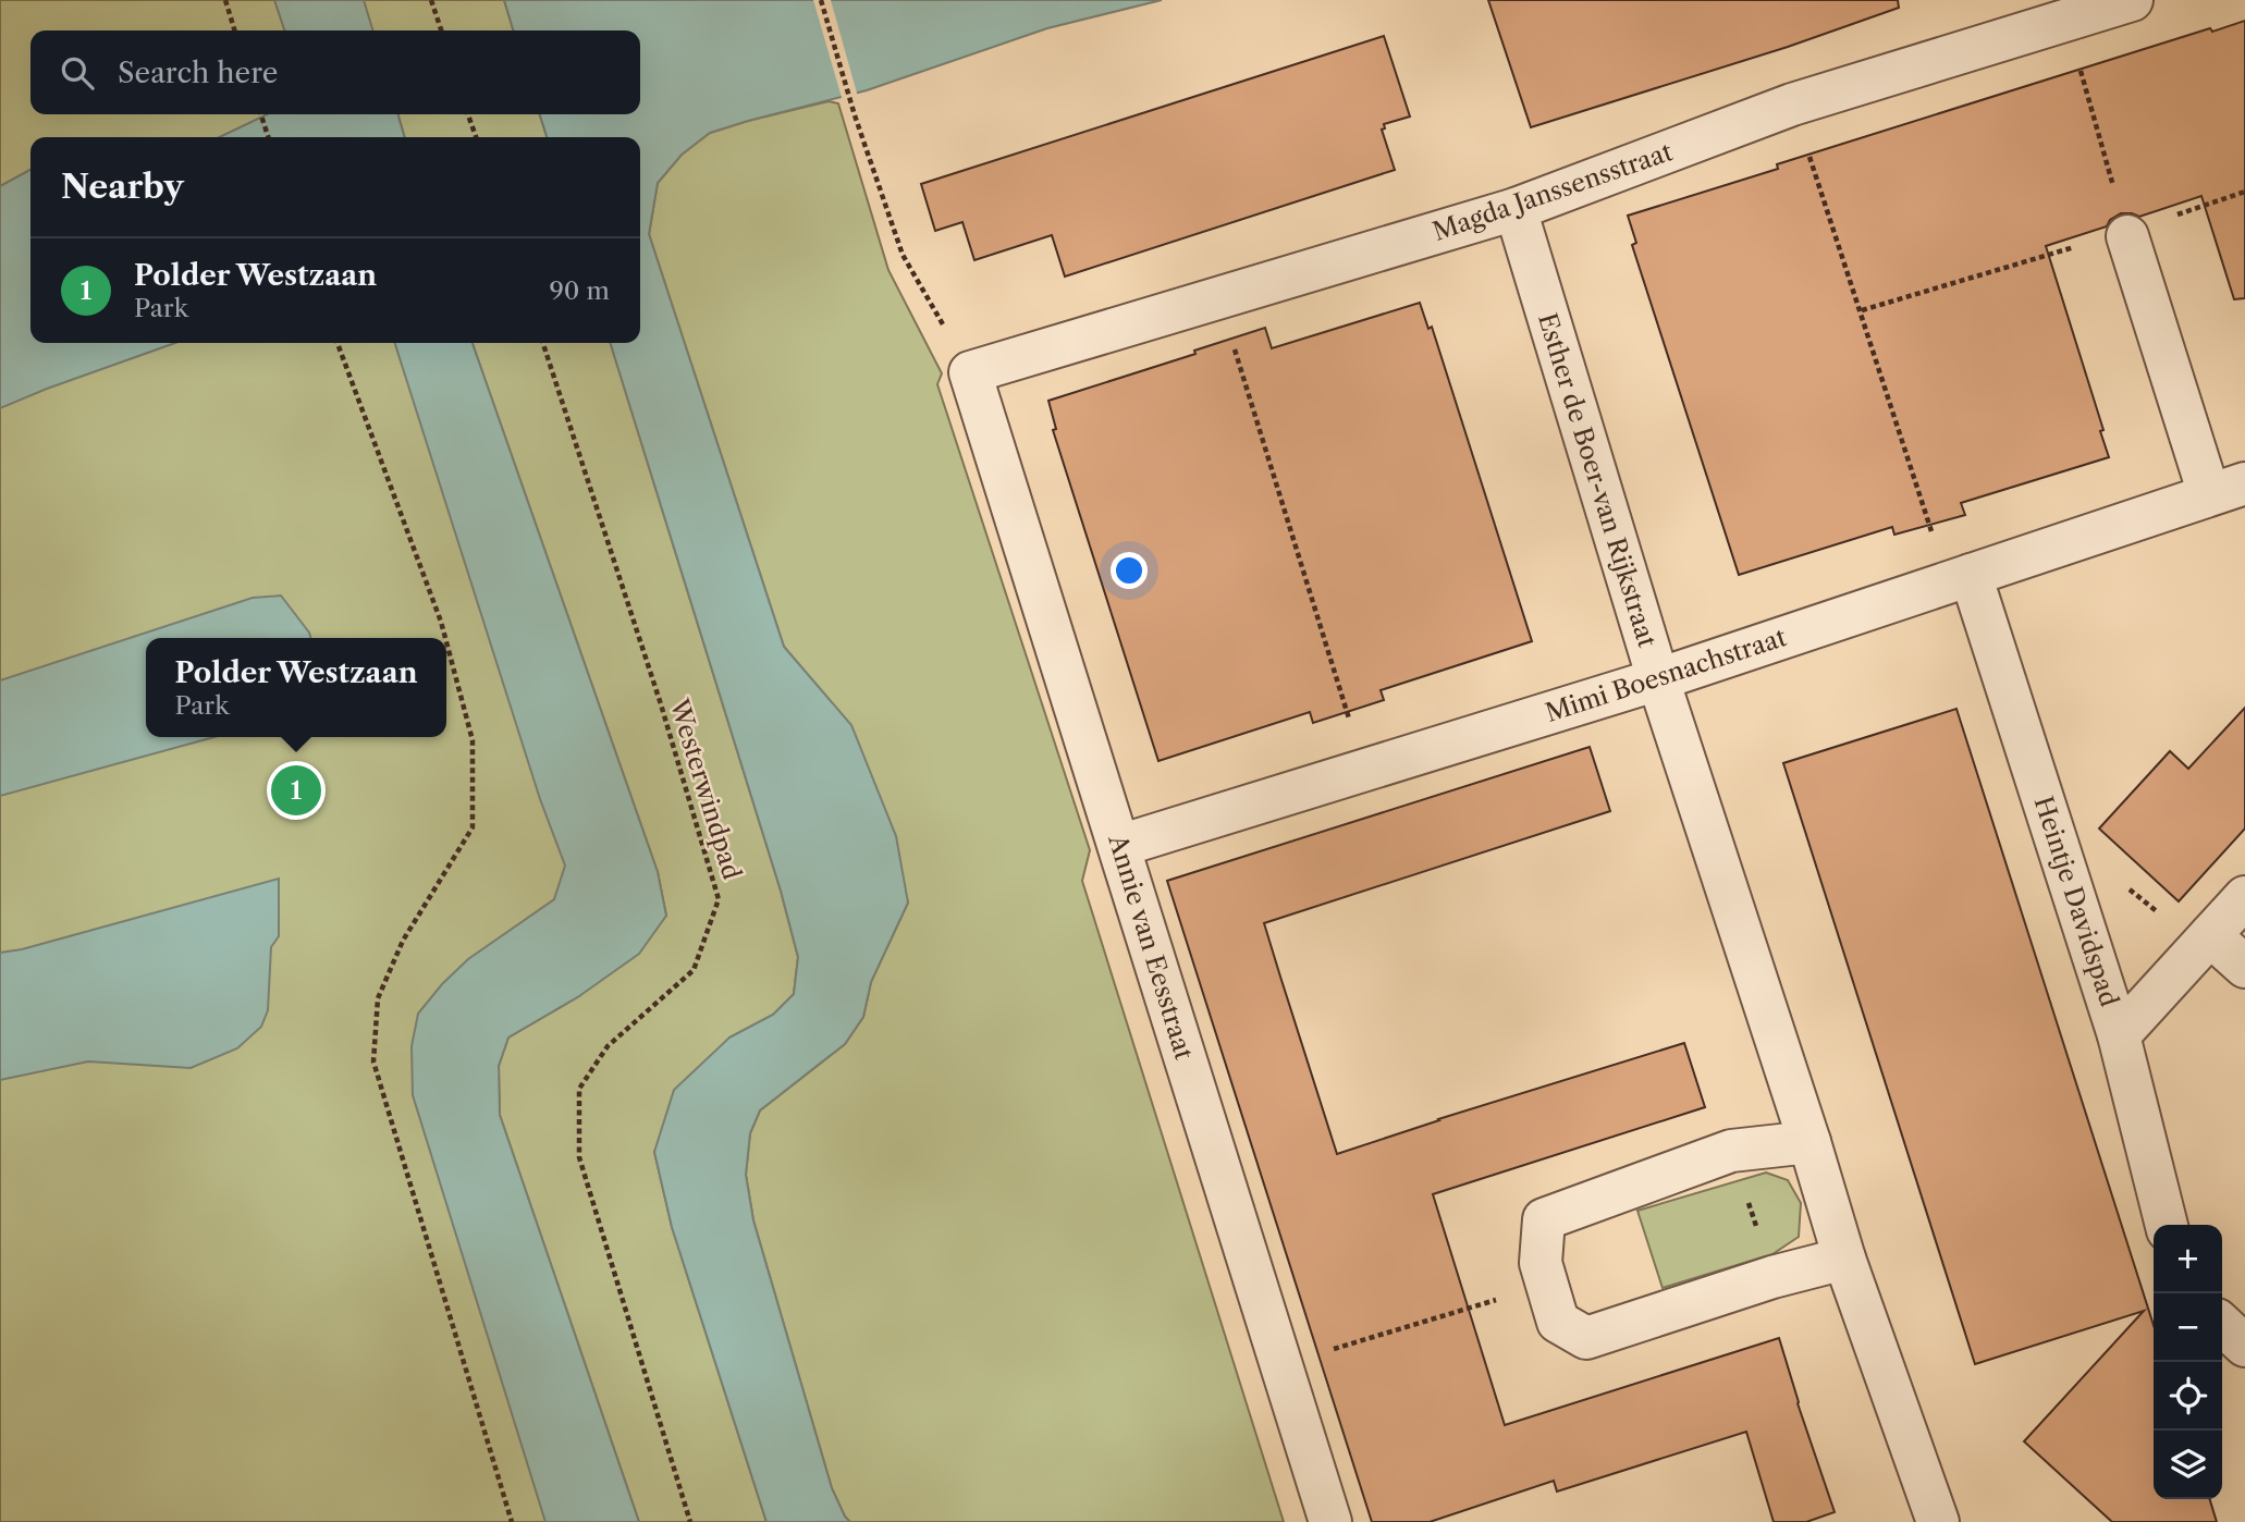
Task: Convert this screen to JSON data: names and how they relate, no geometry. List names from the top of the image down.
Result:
{
  "streets": {
    "street": [
      "Magda Janssensstraat",
      "Esther de Boer-van Rijkstraat",
      "Mimi Boesnachstraat",
      "Heintje Davidspad",
      "Annie van Eesstraat"
    ],
    "path": ["Westerwindpad"]
  },
  "crossings": [
    ["Magda Janssensstraat", "Esther de Boer-van Rijkstraat"],
    ["Magda Janssensstraat", "Annie van Eesstraat"],
    ["Esther de Boer-van Rijkstraat", "Mimi Boesnachstraat"],
    ["Mimi Boesnachstraat", "Heintje Davidspad"],
    ["Mimi Boesnachstraat", "Annie van Eesstraat"]
  ],
  "page": {
    "search": "Search here",
    "heading": "Nearby",
    "list": [
      {
        "mark": "1",
        "name": "Polder Westzaan",
        "note": "Park",
        "value": "90 m"
      }
    ],
    "popup": ["Polder Westzaan", "Park"],
    "pins": "1",
    "map_buttons": ["+", "−"]
  }
}
